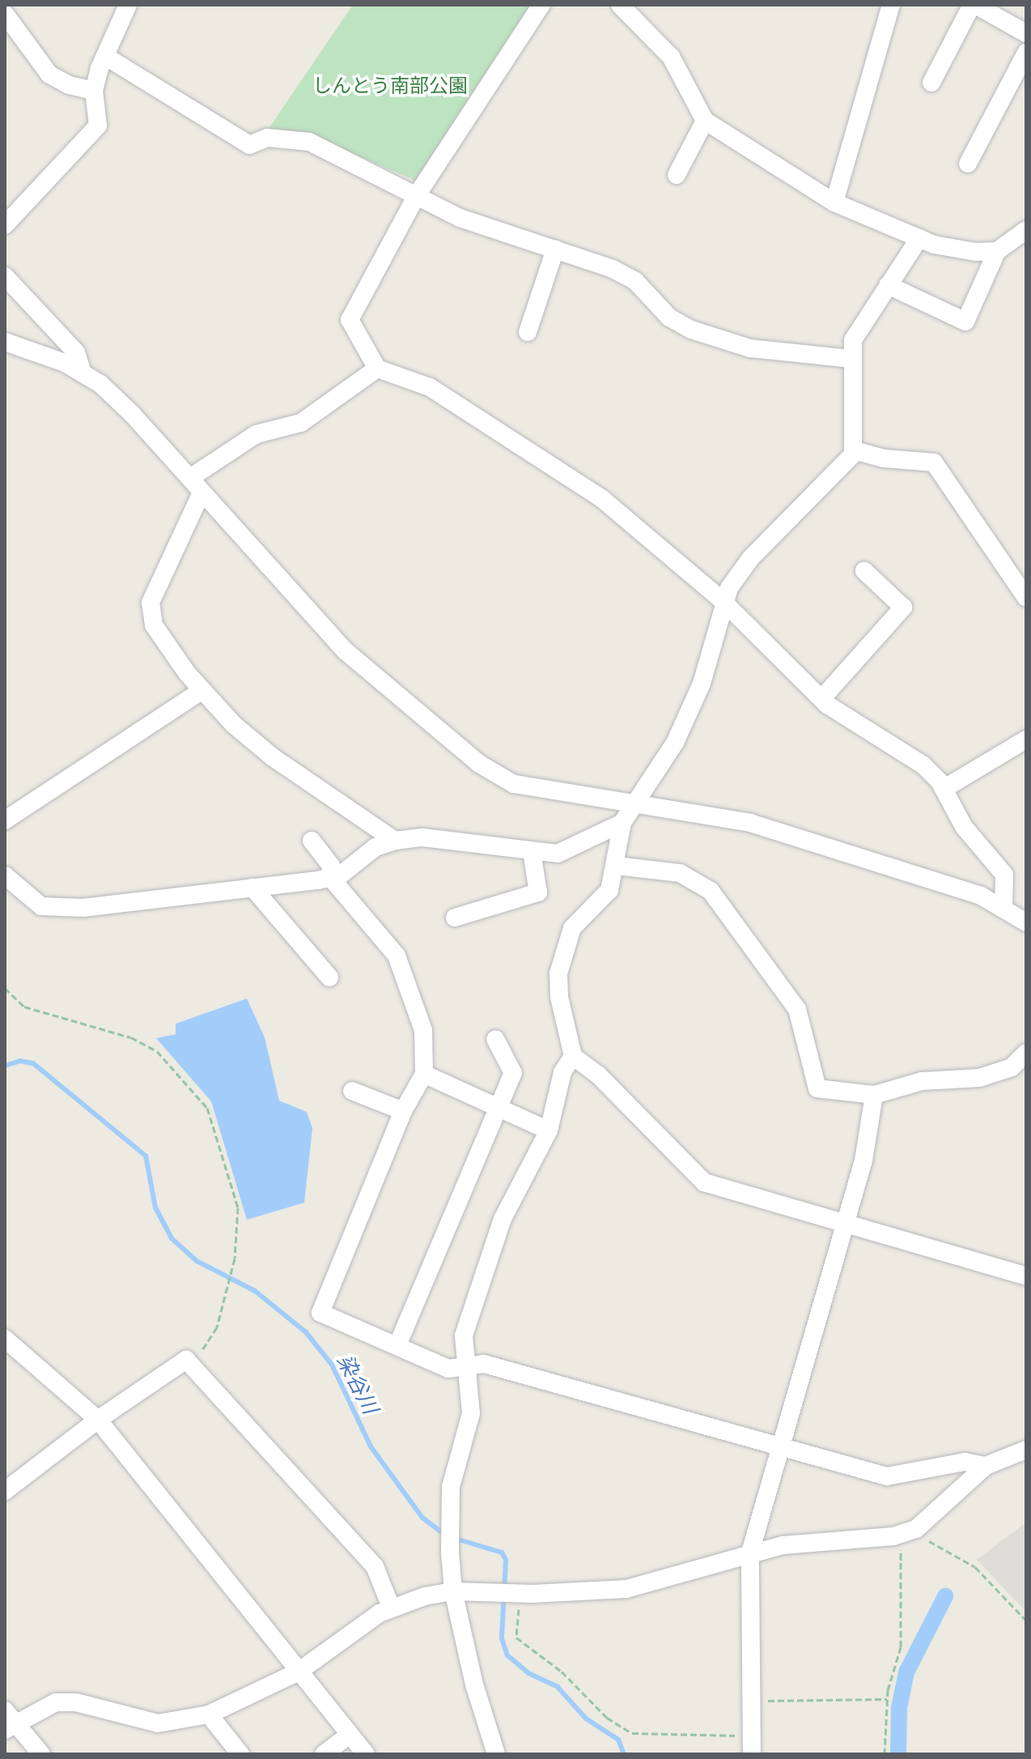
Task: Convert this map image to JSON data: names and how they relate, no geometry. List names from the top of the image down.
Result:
{
  "water": ["染谷川"],
  "parks": ["しんとう南部公園"]
}
